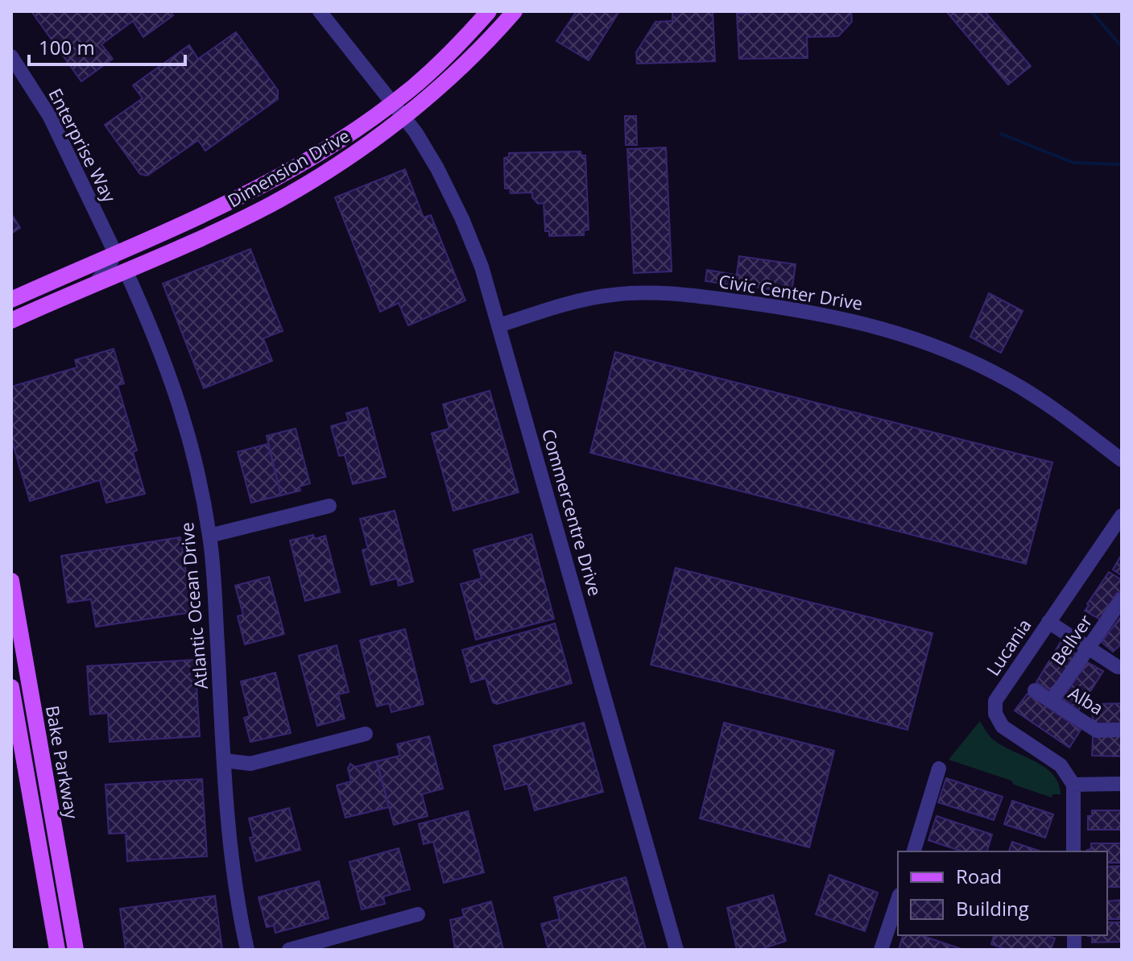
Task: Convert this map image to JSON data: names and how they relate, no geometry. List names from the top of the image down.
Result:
{
  "streets": {
    "main road": ["Dimension Drive", "Bake Parkway"],
    "street": [
      "Enterprise Way",
      "Civic Center Drive",
      "Commercentre Drive",
      "Atlantic Ocean Drive",
      "Bellver",
      "Lucania",
      "Alba"
    ]
  },
  "crossings": [
    ["Enterprise Way", "Dimension Drive"],
    ["Dimension Drive", "Commercentre Drive"],
    ["Dimension Drive", "Atlantic Ocean Drive"],
    ["Civic Center Drive", "Commercentre Drive"],
    ["Bellver", "Alba"]
  ],
  "legend": ["Road", "Building"],
  "scale_bar": "100 m"
}
